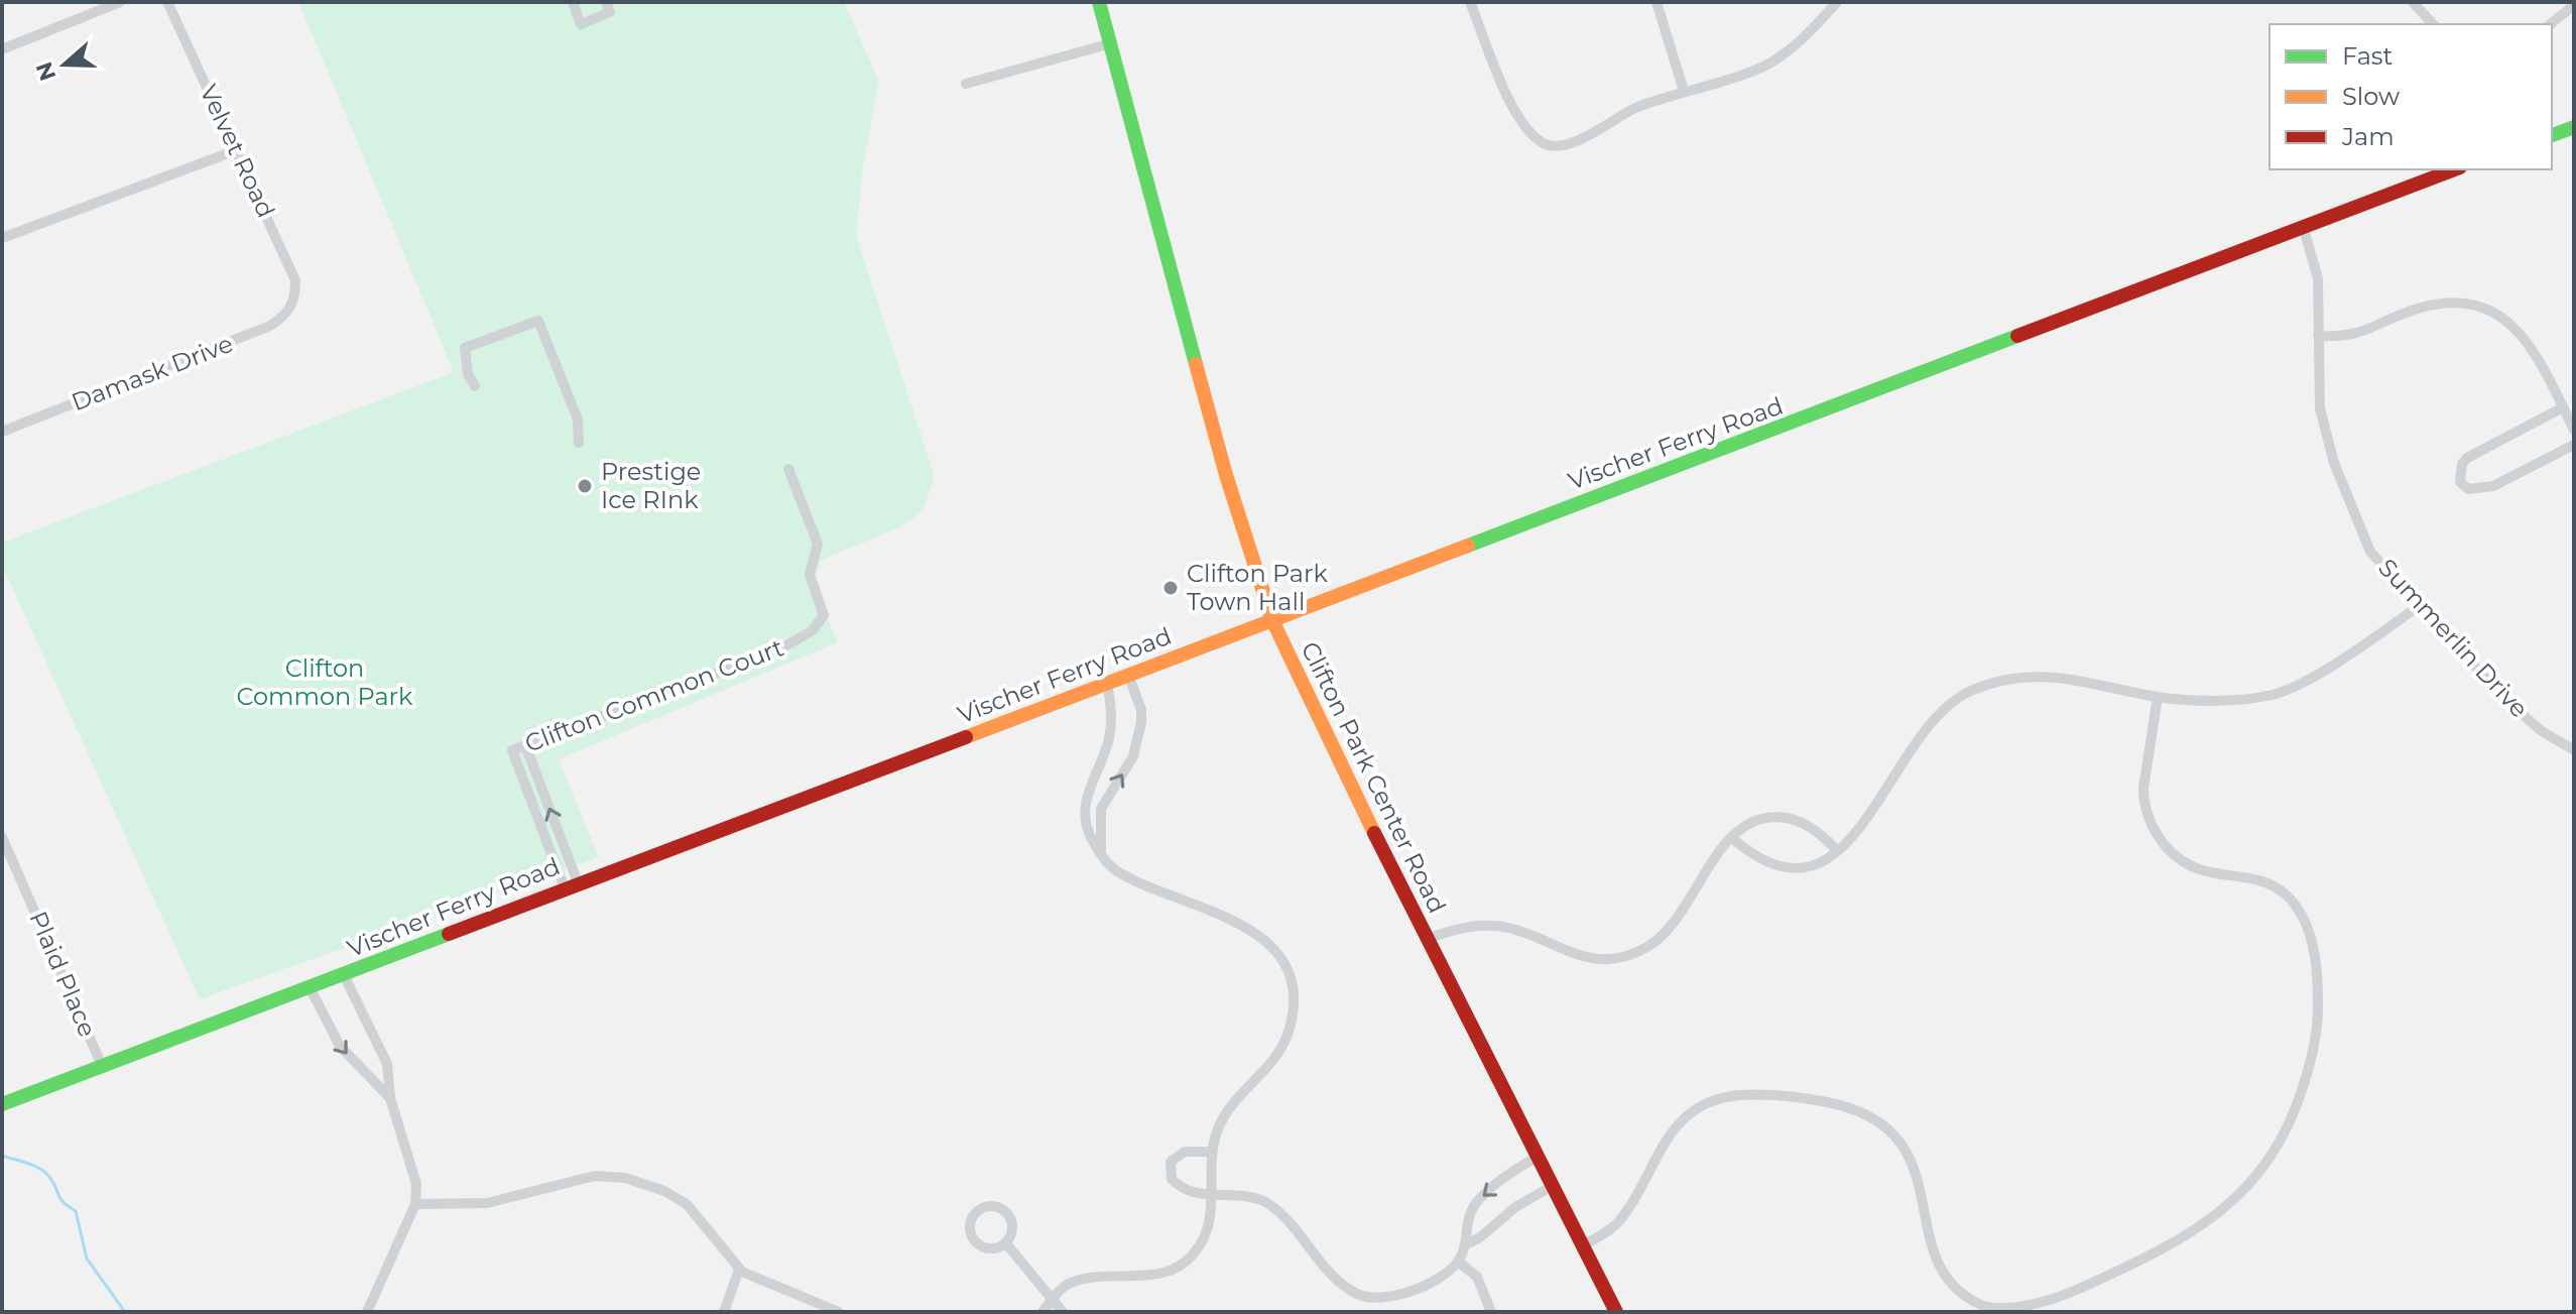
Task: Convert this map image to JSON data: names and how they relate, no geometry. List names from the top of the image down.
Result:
{
  "streets": {
    "street": [
      "Velvet Road",
      "Damask Drive",
      "Vischer Ferry Road",
      "Summerlin Drive",
      "Clifton Common Court",
      "Clifton Park Center Road",
      "Plaid Place"
    ]
  },
  "crossings": [
    ["Velvet Road", "Damask Drive"],
    ["Vischer Ferry Road", "Summerlin Drive"],
    ["Vischer Ferry Road", "Clifton Common Court"],
    ["Vischer Ferry Road", "Clifton Park Center Road"],
    ["Vischer Ferry Road", "Plaid Place"]
  ],
  "parks": ["Clifton Common Park"],
  "places": ["Prestige Ice RInk", "Clifton Park Town Hall"],
  "legend": ["Fast", "Slow", "Jam"],
  "north": "left"
}
